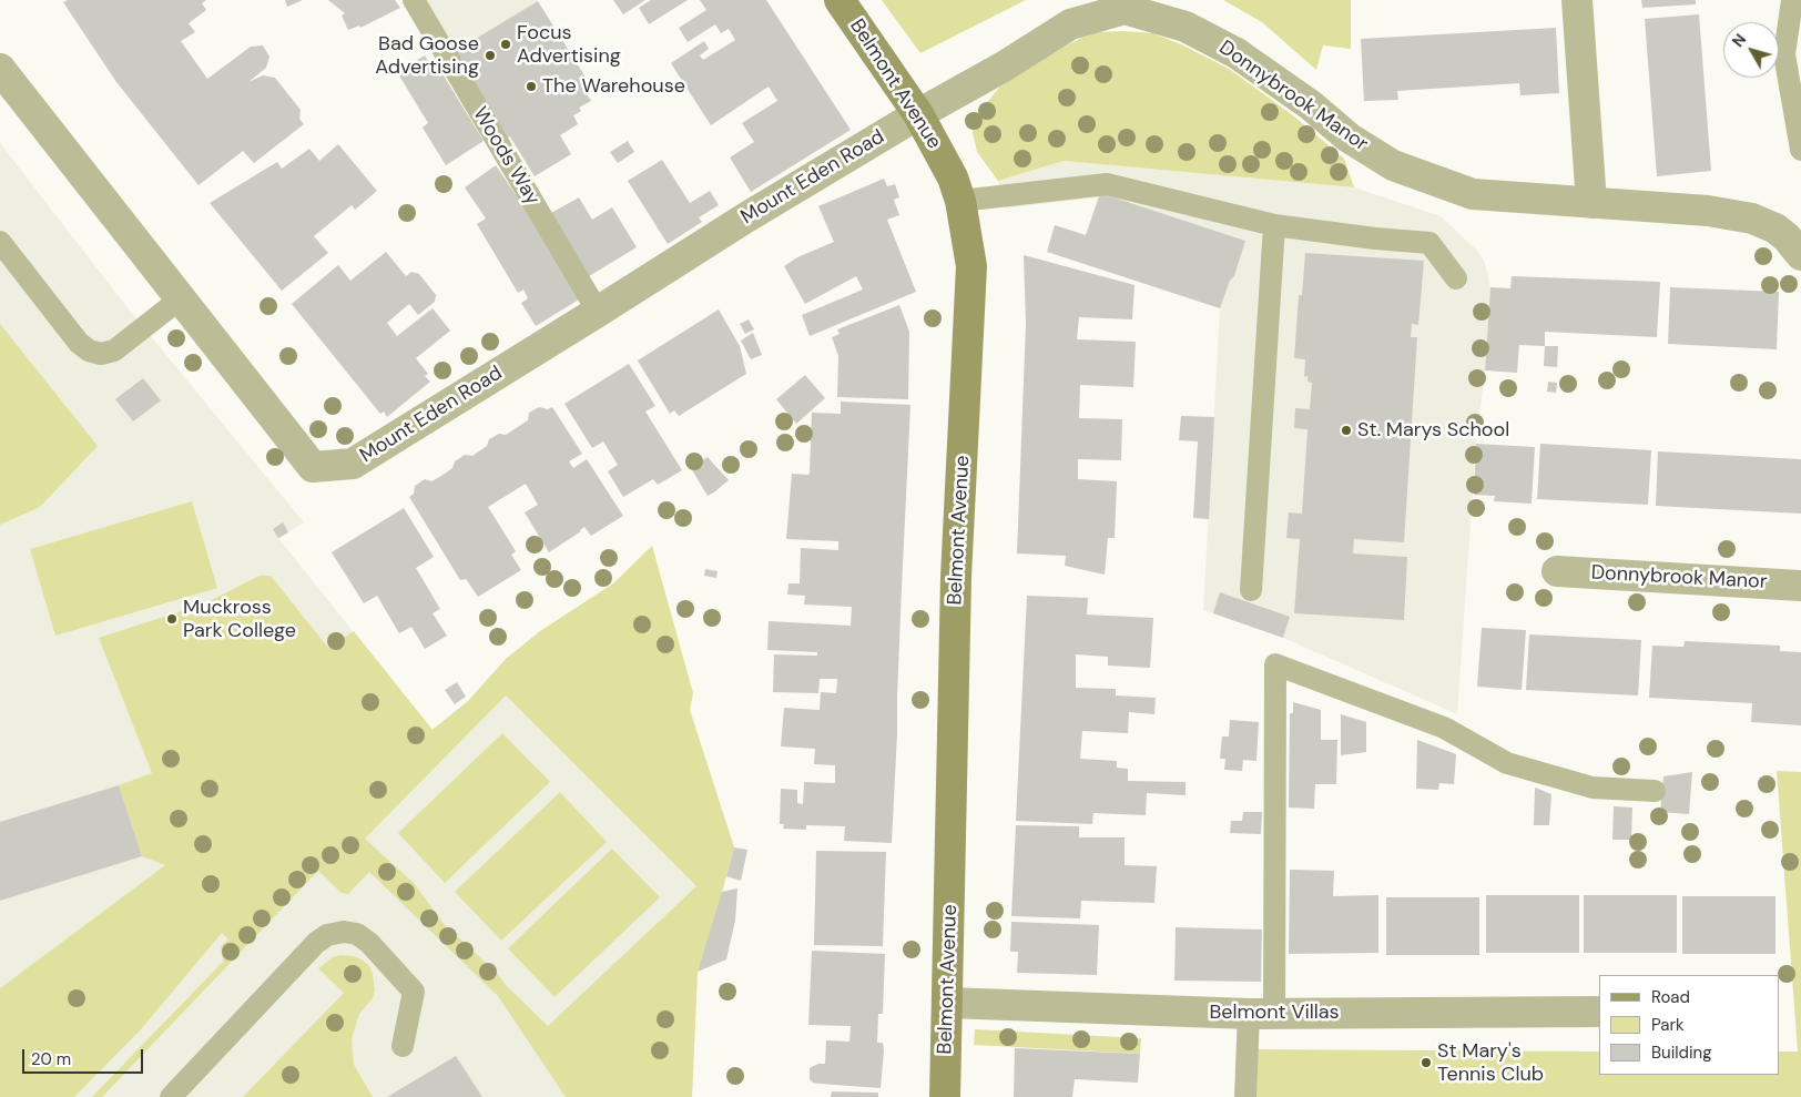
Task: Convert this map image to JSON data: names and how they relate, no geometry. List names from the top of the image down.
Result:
{
  "streets": {
    "street": [
      "Belmont Avenue",
      "Donnybrook Manor",
      "Mount Eden Road",
      "Belmont Villas"
    ],
    "lane": ["Woods Way"]
  },
  "crossings": [
    ["Belmont Avenue", "Donnybrook Manor"],
    ["Belmont Avenue", "Mount Eden Road"],
    ["Belmont Avenue", "Belmont Villas"],
    ["Donnybrook Manor", "Mount Eden Road"],
    ["Woods Way", "Mount Eden Road"]
  ],
  "places": [
    "Focus Advertising",
    "Bad Goose Advertising",
    "The Warehouse",
    "St. Marys School",
    "Muckross Park College",
    "St Mary's Tennis Club"
  ],
  "legend": ["Road", "Park", "Building"],
  "scale_bar": "20 m",
  "north": "top left"
}
